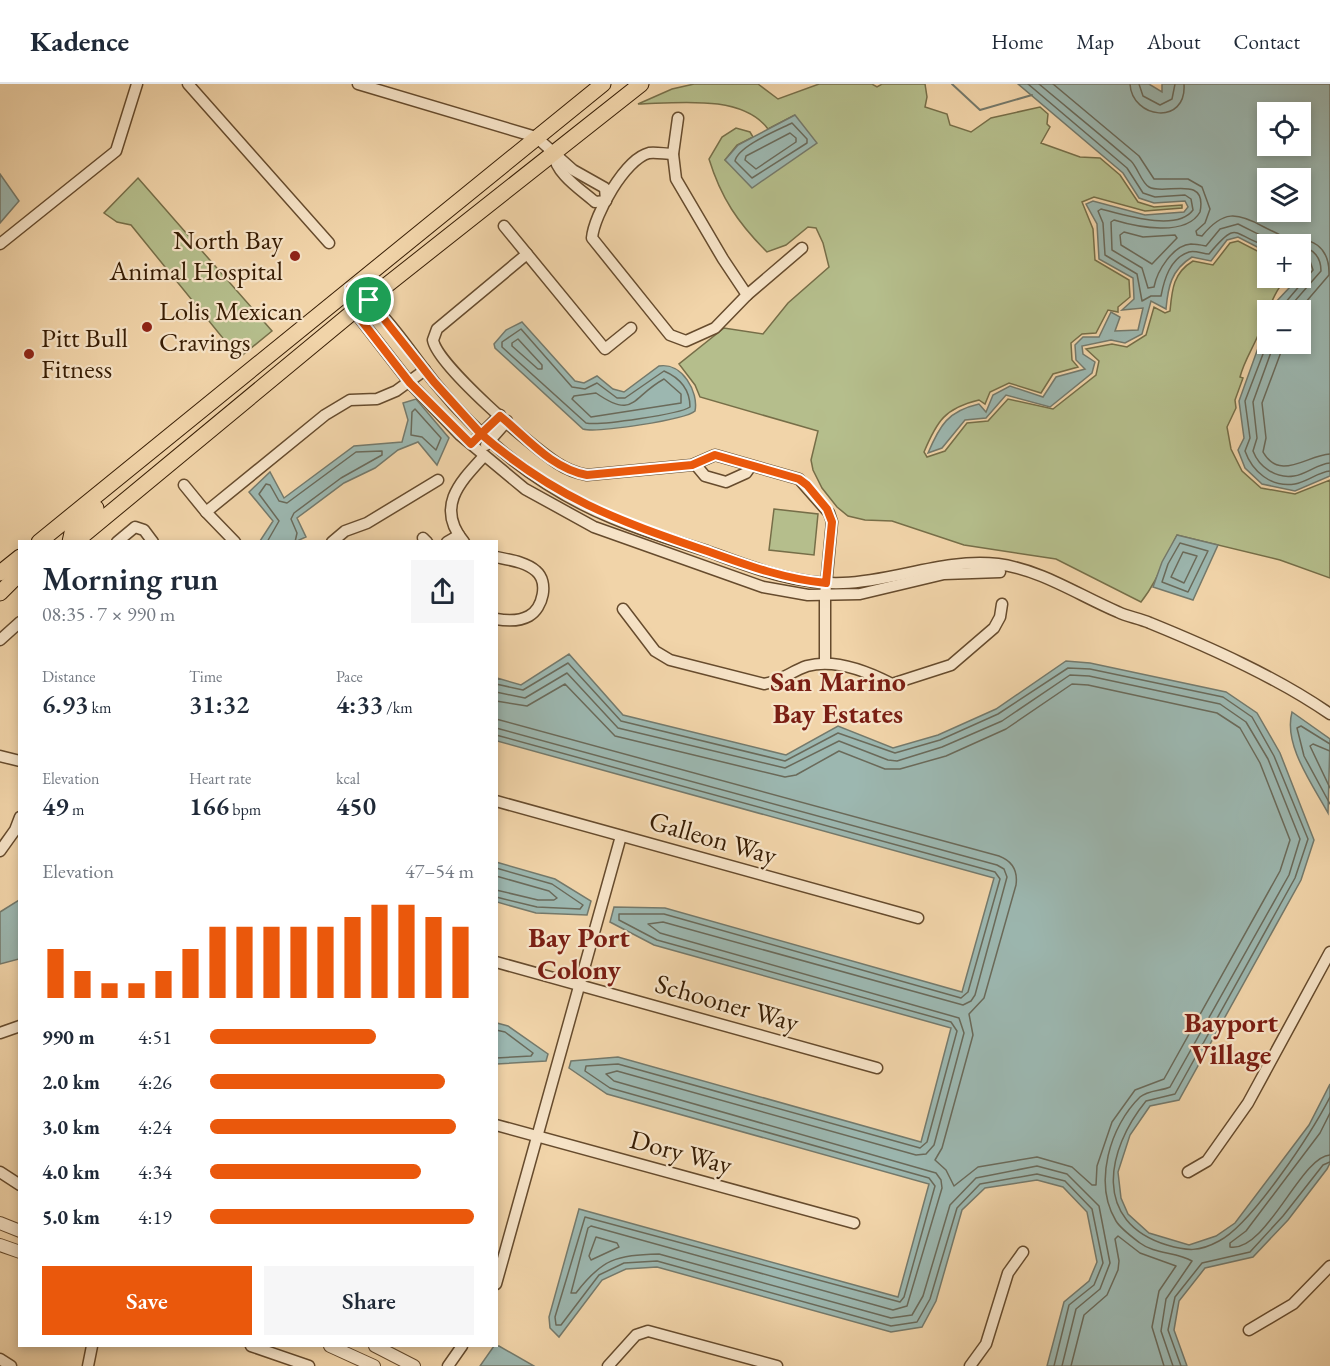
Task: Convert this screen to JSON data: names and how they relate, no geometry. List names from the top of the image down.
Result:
{
  "streets": {
    "street": ["Galleon Way", "Schooner Way", "Dory Way"]
  },
  "districts": ["San Marino Bay Estates", "Bay Port Colony", "Bayport Village"],
  "places": ["North Bay Animal Hospital", "Lolis Mexican Cravings", "Pitt Bull Fitness"],
  "page": {
    "header": "Kadence",
    "nav": [
      "Home",
      "Map",
      "About",
      "Contact"
    ],
    "map_buttons": ["+", "−"],
    "heading": ["Morning run", "08:35 · 7 × 990 m"],
    "stats": [
      ["Distance", "6.93 km"],
      ["Time", "31:32"],
      ["Pace", "4:33 /km"],
      ["Elevation", "49 m"],
      ["Heart rate", "166 bpm"],
      ["kcal", "450"]
    ],
    "chart": ["Elevation", "47–54 m"],
    "list": [
      {
        "name": "990 m",
        "note": "4:51"
      },
      {
        "name": "2.0 km",
        "note": "4:26"
      },
      {
        "name": "3.0 km",
        "note": "4:24"
      },
      {
        "name": "4.0 km",
        "note": "4:34"
      },
      {
        "name": "5.0 km",
        "note": "4:19"
      }
    ],
    "buttons": ["Save", "Share"]
  }
}
